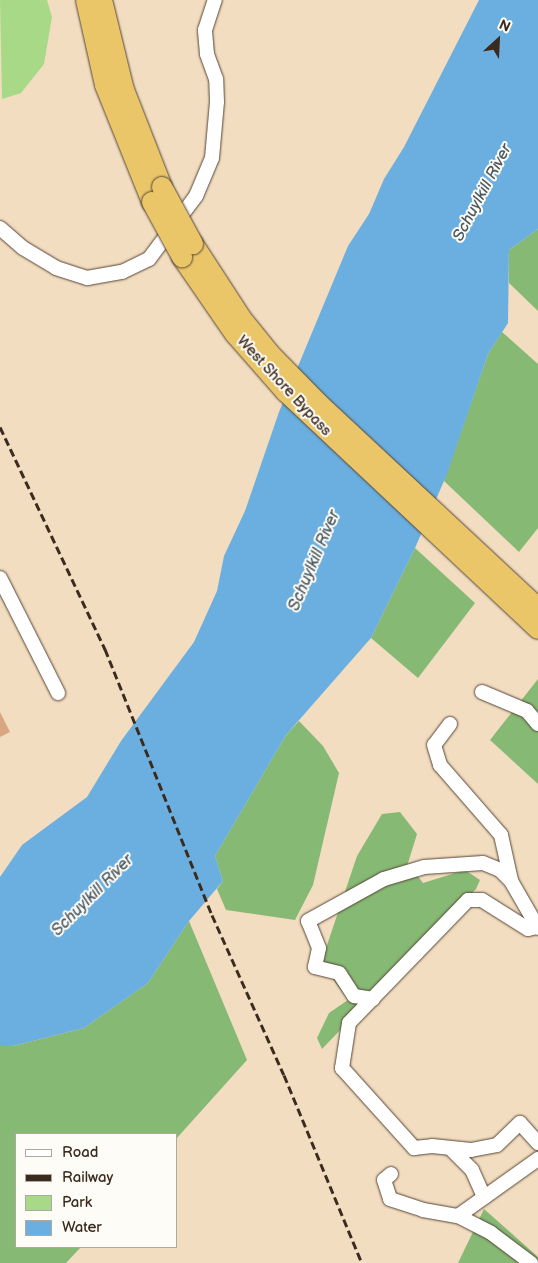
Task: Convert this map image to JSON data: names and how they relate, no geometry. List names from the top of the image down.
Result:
{
  "streets": {
    "highway": ["West Shore Bypass"]
  },
  "water": ["Schuylkill River"],
  "legend": [
    "Road",
    "Railway",
    "Park",
    "Water"
  ],
  "north": "top right"
}
